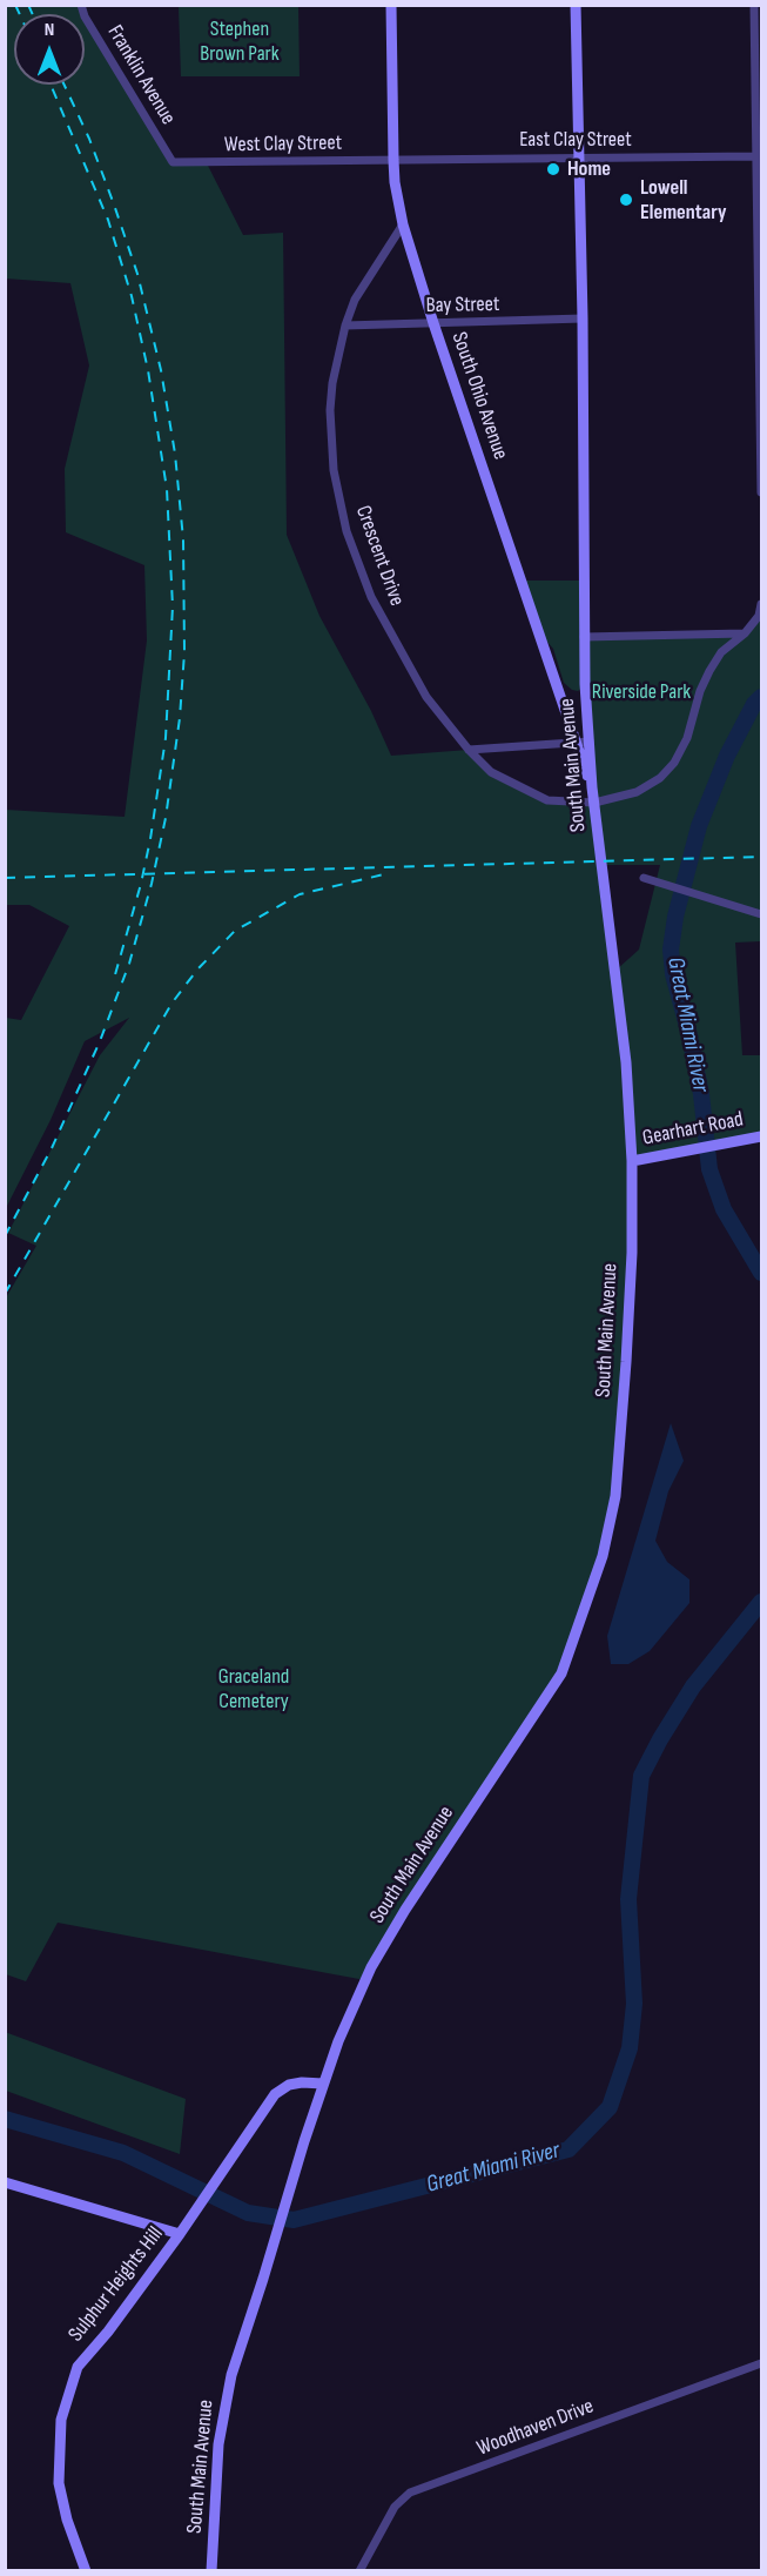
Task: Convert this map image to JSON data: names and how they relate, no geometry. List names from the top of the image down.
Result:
{
  "streets": {
    "main road": [
      "South Ohio Avenue",
      "South Main Avenue",
      "Gearhart Road",
      "Sulphur Heights Hill"
    ],
    "street": [
      "Franklin Avenue",
      "East Clay Street",
      "West Clay Street",
      "Bay Street",
      "Crescent Drive",
      "Woodhaven Drive"
    ]
  },
  "crossings": [
    ["Franklin Avenue", "West Clay Street"],
    ["East Clay Street", "West Clay Street"],
    ["East Clay Street", "South Ohio Avenue"],
    ["East Clay Street", "South Main Avenue"],
    ["West Clay Street", "South Ohio Avenue"],
    ["Bay Street", "South Ohio Avenue"],
    ["Bay Street", "Crescent Drive"],
    ["Bay Street", "South Main Avenue"],
    ["South Ohio Avenue", "Crescent Drive"],
    ["South Ohio Avenue", "South Main Avenue"],
    ["Crescent Drive", "South Main Avenue"],
    ["South Main Avenue", "Gearhart Road"],
    ["South Main Avenue", "Sulphur Heights Hill"]
  ],
  "water": ["Great Miami River"],
  "parks": ["Stephen Brown Park", "Riverside Park", "Graceland Cemetery"],
  "places": ["Home", "Lowell Elementary"],
  "north": "top"
}
